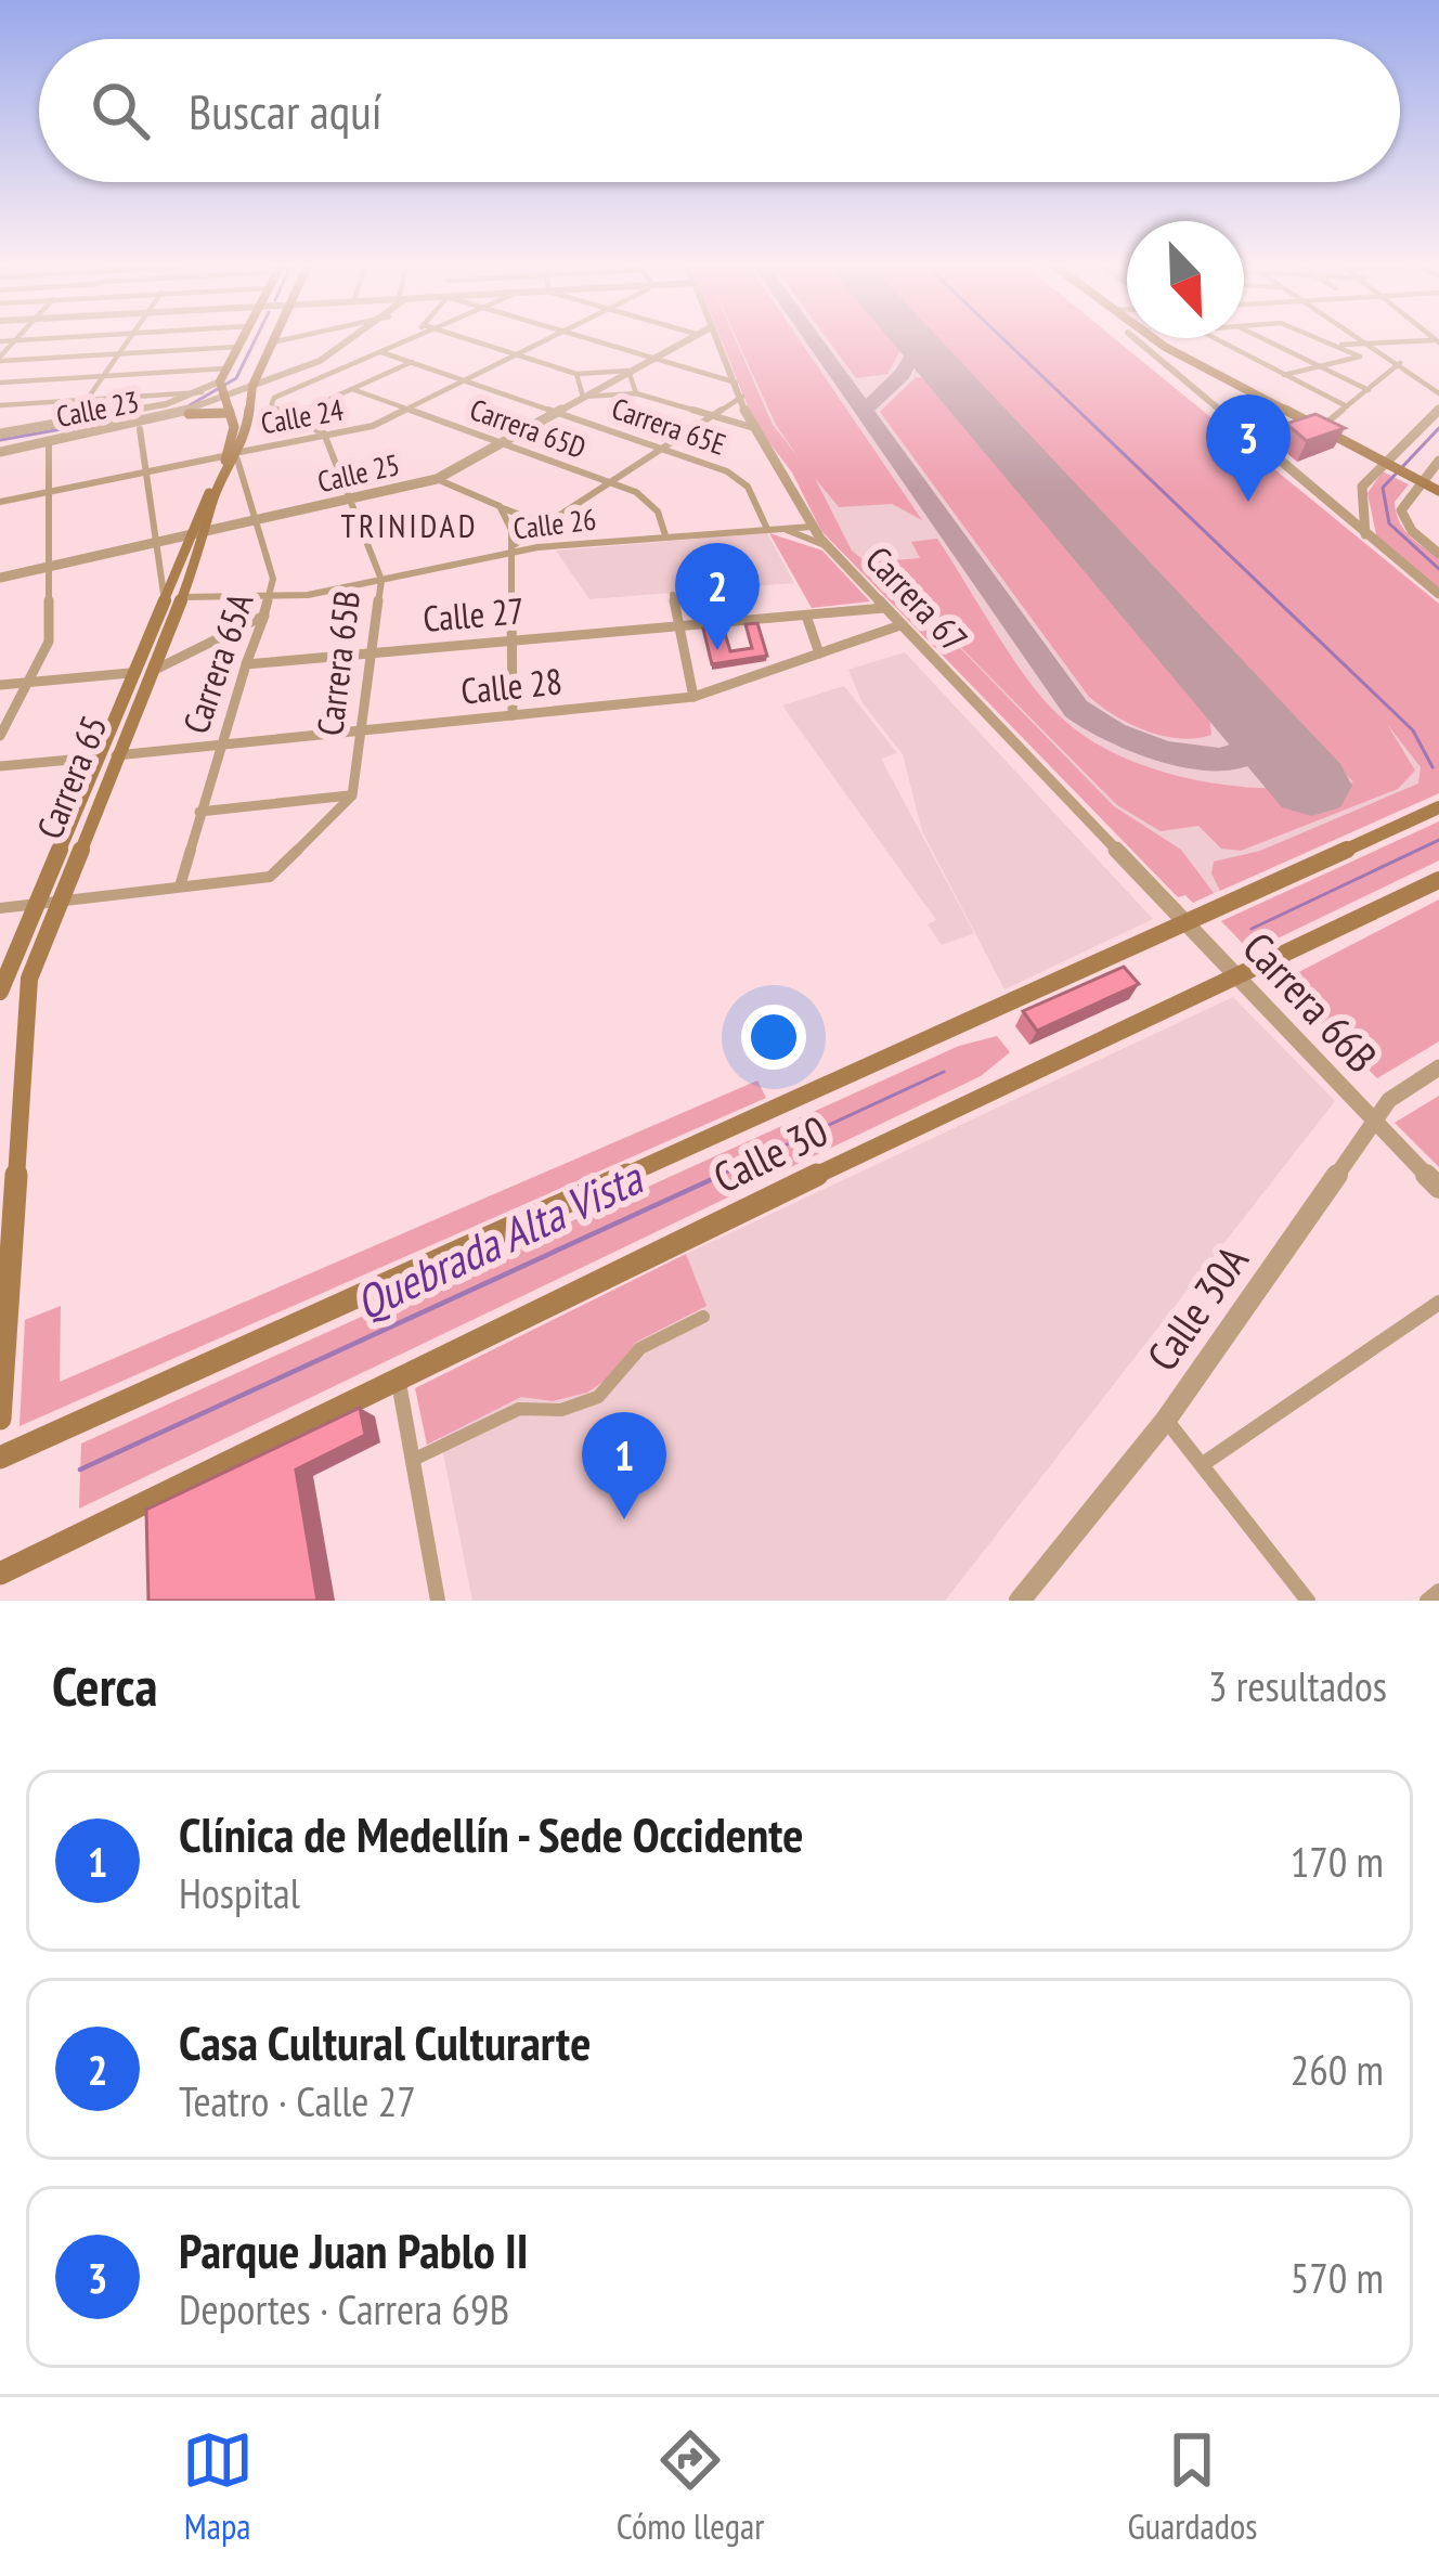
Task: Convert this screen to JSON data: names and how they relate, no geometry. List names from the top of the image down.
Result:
{
  "streets": {
    "main road": ["Carrera 65", "Calle 30"],
    "street": [
      "Calle 23",
      "Calle 24",
      "Carrera 65E",
      "Carrera 65D",
      "Calle 25",
      "Calle 26",
      "Carrera 67",
      "Calle 27",
      "Carrera 65A",
      "Carrera 65B",
      "Calle 28",
      "Carrera 66B",
      "Calle 30A"
    ]
  },
  "crossings": [
    ["Calle 23", "Carrera 65"],
    ["Calle 24", "Carrera 65E"],
    ["Calle 24", "Carrera 65D"],
    ["Calle 24", "Carrera 65A"],
    ["Calle 24", "Carrera 65B"],
    ["Calle 24", "Carrera 65"],
    ["Carrera 65E", "Calle 25"],
    ["Carrera 65E", "Calle 26"],
    ["Carrera 65D", "Calle 25"],
    ["Carrera 65D", "Calle 26"],
    ["Calle 25", "Carrera 65A"],
    ["Calle 25", "Carrera 65B"],
    ["Calle 25", "Carrera 65"],
    ["Calle 26", "Carrera 67"],
    ["Calle 26", "Carrera 65A"],
    ["Calle 26", "Carrera 65B"],
    ["Calle 26", "Carrera 65"],
    ["Carrera 67", "Calle 27"],
    ["Carrera 67", "Calle 28"],
    ["Carrera 67", "Carrera 66B"],
    ["Carrera 67", "Calle 30"],
    ["Calle 27", "Carrera 65A"],
    ["Calle 27", "Carrera 65B"],
    ["Carrera 65A", "Calle 28"],
    ["Carrera 65A", "Carrera 65"],
    ["Carrera 65B", "Calle 28"],
    ["Calle 28", "Carrera 65"],
    ["Carrera 66B", "Calle 30"],
    ["Carrera 66B", "Calle 30A"]
  ],
  "districts": ["TRINIDAD"],
  "water": ["Quebrada Alta Vista"],
  "north": "bottom right",
  "page": {
    "search": "Buscar aquí",
    "pins": ["3", "2", "1"],
    "heading": ["Cerca", "3 resultados"],
    "list": [
      {
        "mark": "1",
        "name": "Clínica de Medellín - Sede Occidente",
        "note": "Hospital",
        "value": "170 m"
      },
      {
        "mark": "2",
        "name": "Casa Cultural Culturarte",
        "note": "Teatro · Calle 27",
        "value": "260 m"
      },
      {
        "mark": "3",
        "name": "Parque Juan Pablo II",
        "note": "Deportes · Carrera 69B",
        "value": "570 m"
      }
    ],
    "nav": ["Mapa", "Cómo llegar", "Guardados"]
  }
}
